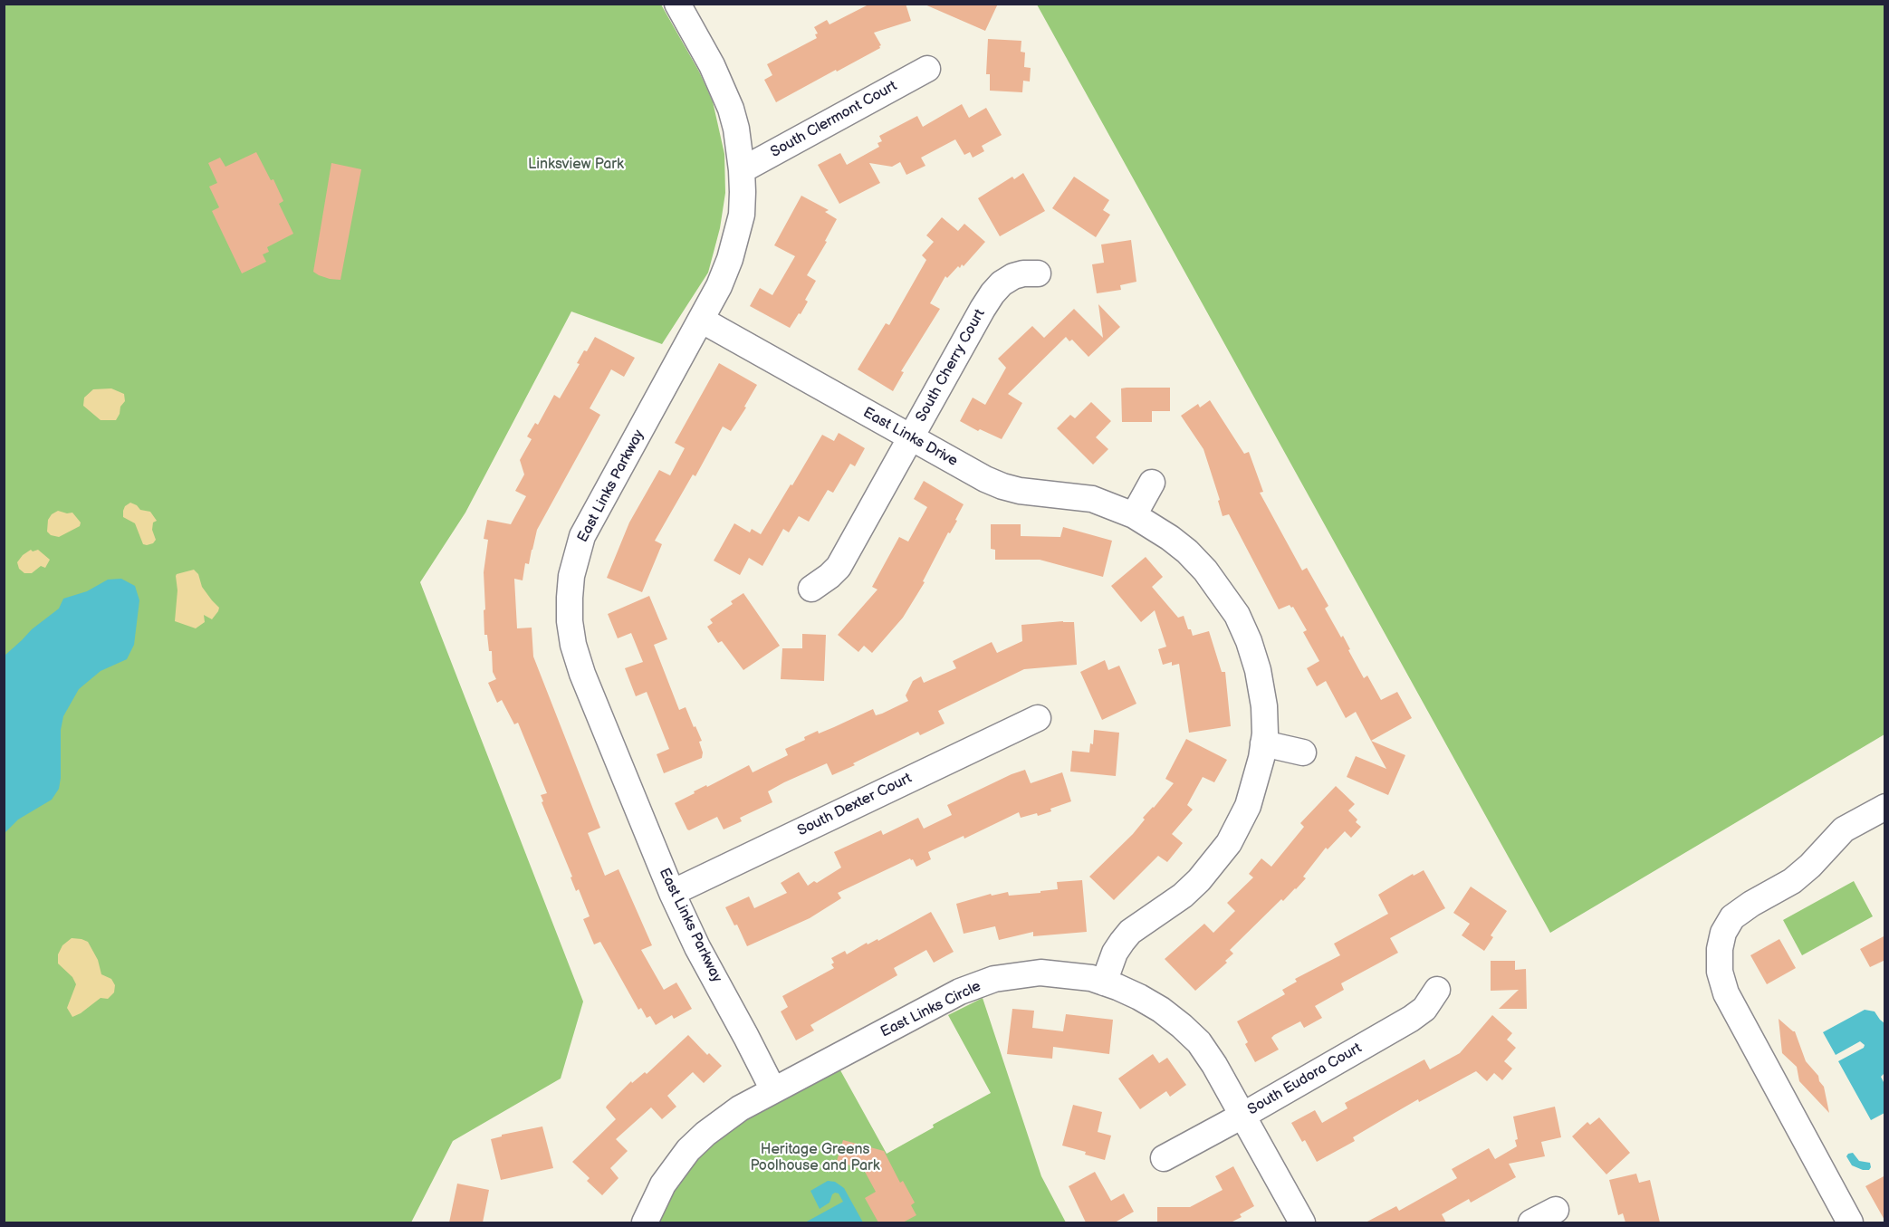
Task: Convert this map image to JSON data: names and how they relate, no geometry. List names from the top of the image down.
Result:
{
  "streets": {
    "street": [
      "South Clermont Court",
      "South Cherry Court",
      "East Links Drive",
      "East Links Parkway",
      "South Dexter Court",
      "East Links Circle",
      "South Eudora Court"
    ]
  },
  "crossings": [
    ["South Clermont Court", "East Links Parkway"],
    ["South Cherry Court", "East Links Drive"],
    ["East Links Drive", "East Links Parkway"],
    ["East Links Drive", "East Links Circle"],
    ["East Links Parkway", "South Dexter Court"],
    ["East Links Parkway", "East Links Circle"],
    ["East Links Circle", "South Eudora Court"]
  ],
  "parks": ["Linksview Park", "Heritage Greens Poolhouse and Park"]
}
